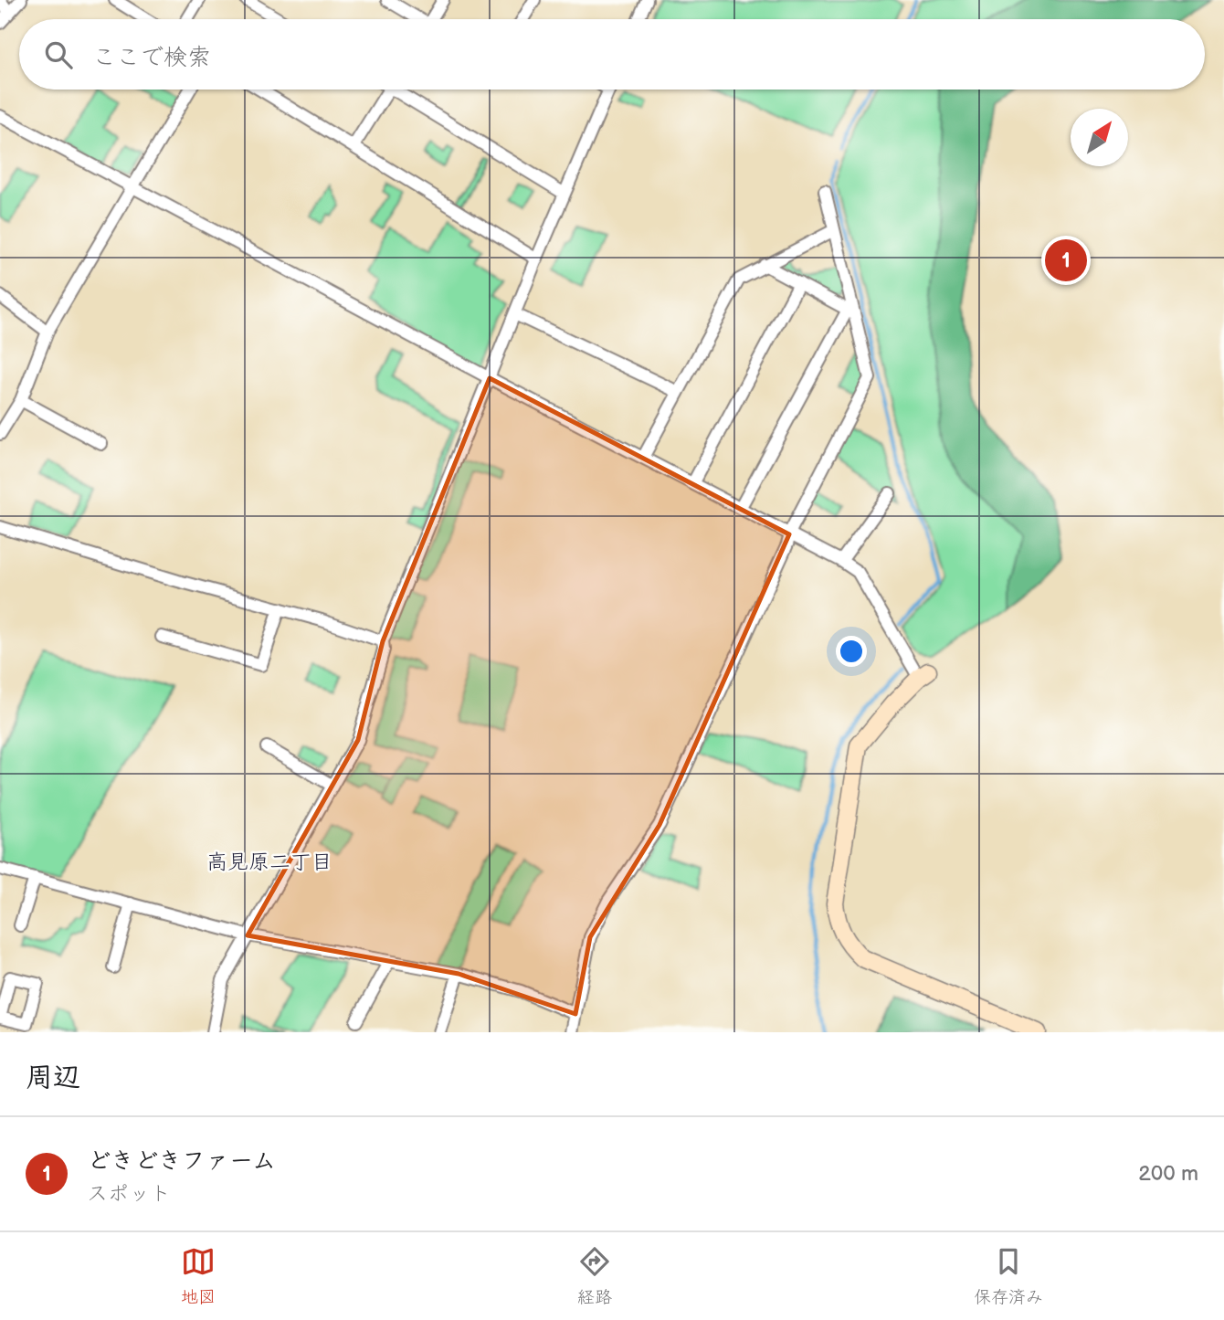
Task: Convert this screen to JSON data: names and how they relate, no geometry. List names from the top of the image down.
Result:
{
  "districts": ["高見原二丁目"],
  "north": "top right",
  "page": {
    "search": "ここで検索",
    "pins": "1",
    "heading": "周辺",
    "list": [
      {
        "mark": "1",
        "name": "どきどきファーム",
        "note": "スポット",
        "value": "200 m"
      }
    ],
    "nav": ["地図", "経路", "保存済み"]
  }
}
